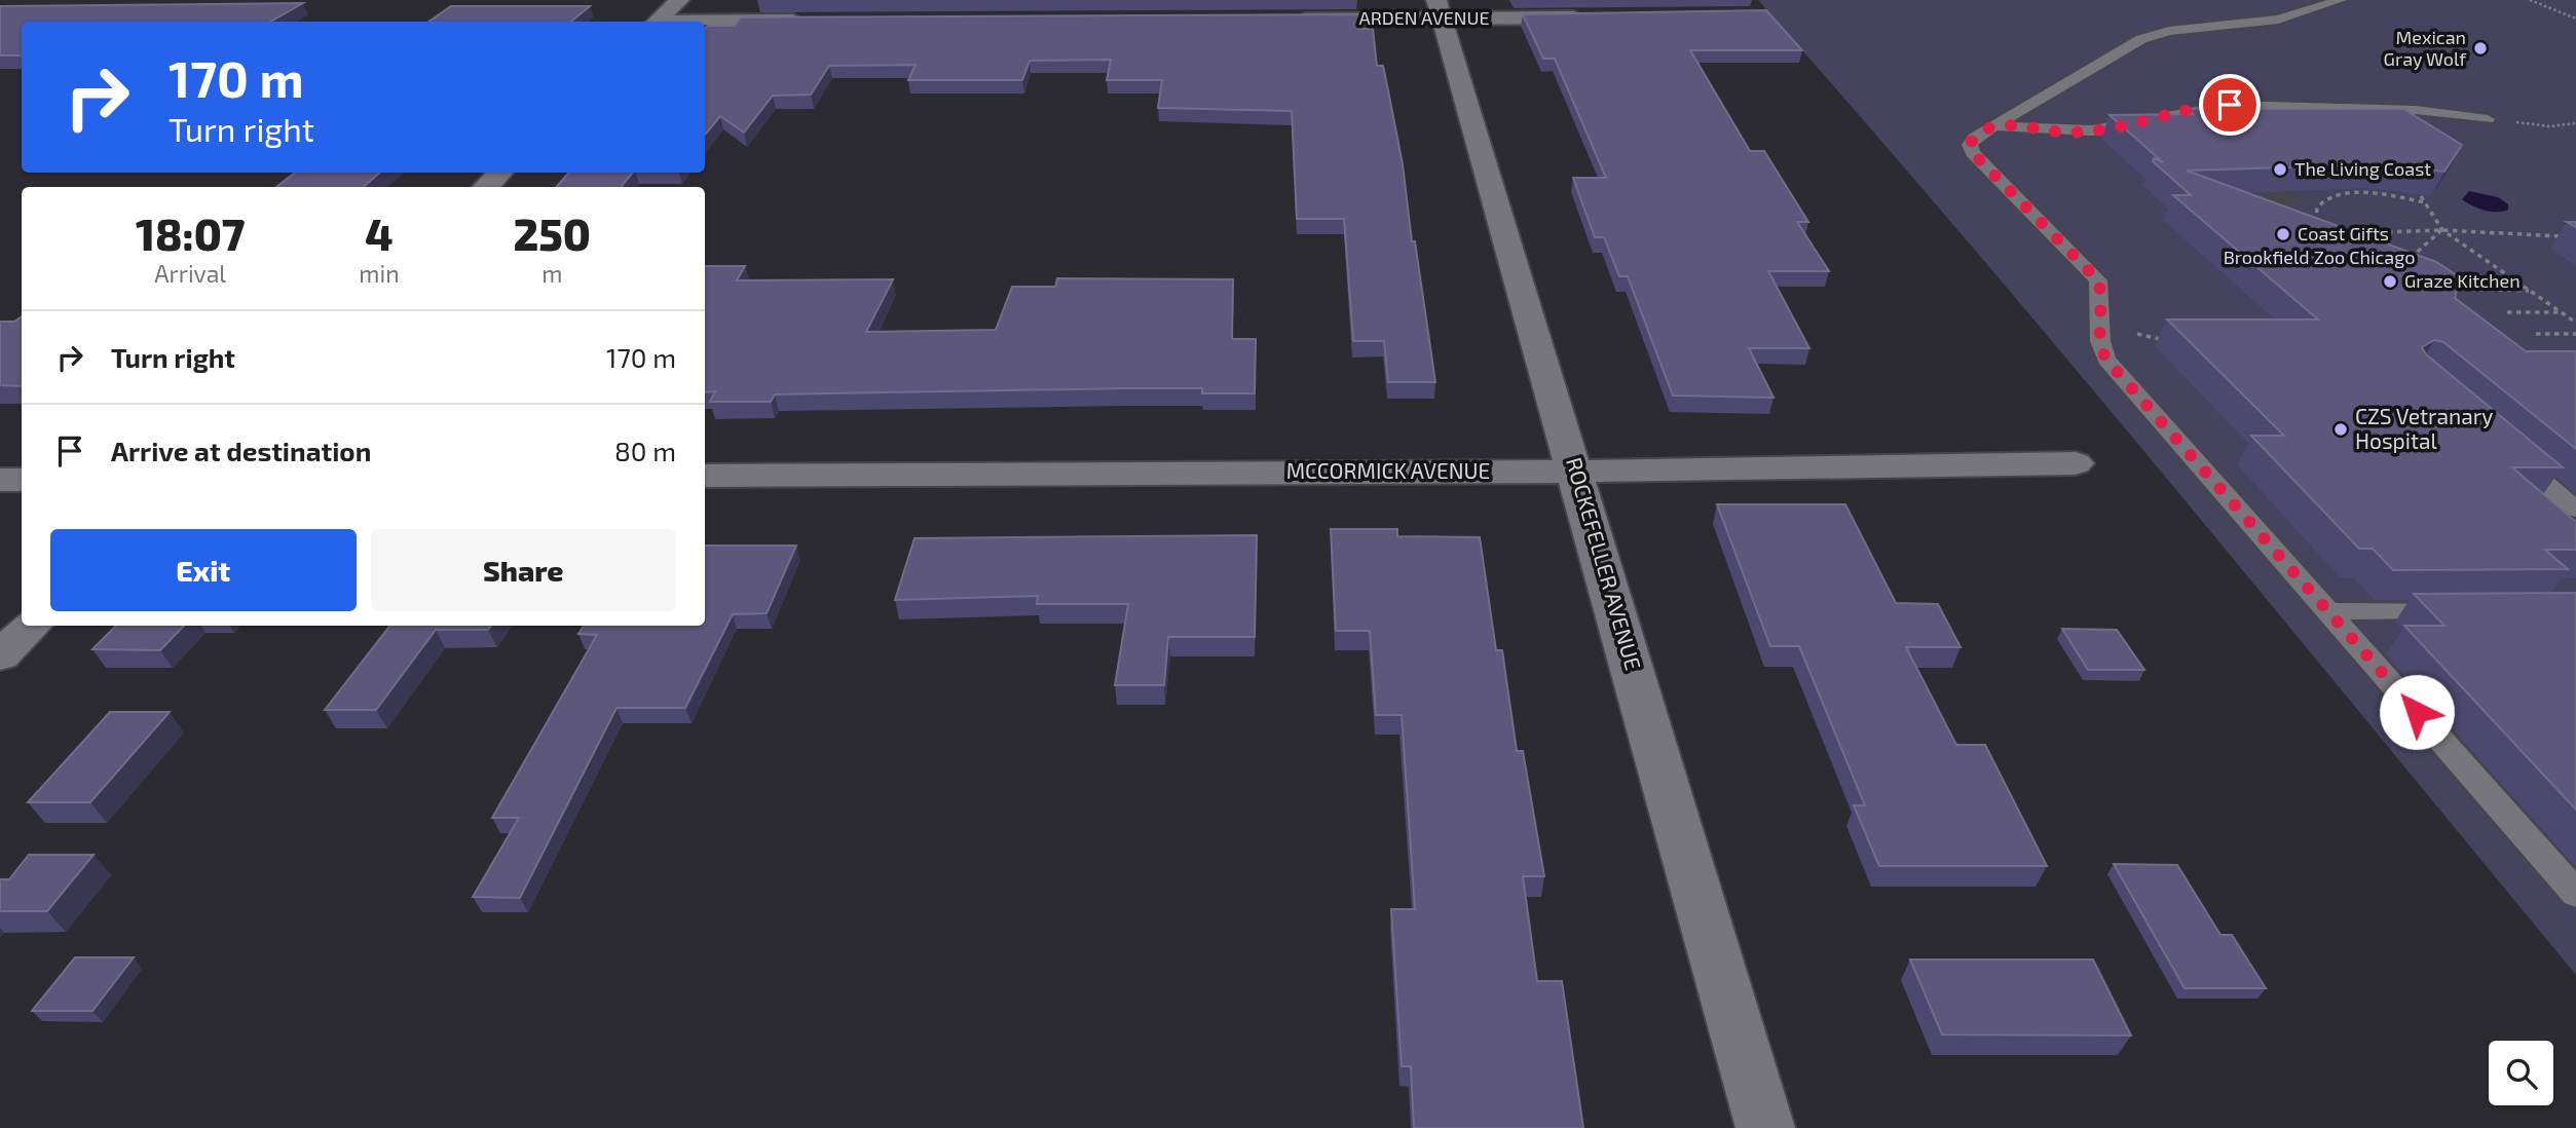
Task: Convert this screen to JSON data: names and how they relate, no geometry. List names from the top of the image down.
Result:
{
  "streets": {
    "street": ["ARDEN AVENUE", "MCCORMICK AVENUE", "ROCKEFELLER AVENUE"]
  },
  "crossings": [
    ["ARDEN AVENUE", "ROCKEFELLER AVENUE"],
    ["MCCORMICK AVENUE", "ROCKEFELLER AVENUE"]
  ],
  "parks": ["Brookfield Zoo Chicago"],
  "places": [
    "Mexican Gray Wolf",
    "The Living Coast",
    "Coast Gifts",
    "Graze Kitchen",
    "CZS Vetranary Hospital"
  ],
  "page": {
    "turn": ["170 m", "Turn right"],
    "eta": [
      "18:07",
      "Arrival",
      "4",
      "min",
      "250",
      "m"
    ],
    "list": [
      {
        "name": "Turn right",
        "value": "170 m"
      },
      {
        "name": "Arrive at destination",
        "value": "80 m"
      }
    ],
    "buttons": ["Exit", "Share"]
  }
}
